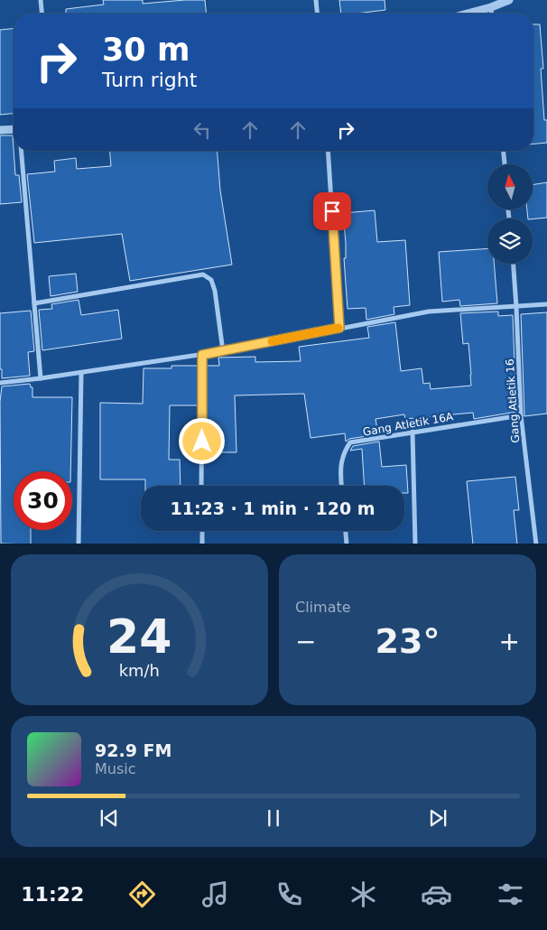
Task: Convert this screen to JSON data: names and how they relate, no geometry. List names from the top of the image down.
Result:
{
  "streets": {
    "street": ["Gang Atletik 16", "Gang Atletik 16A"]
  },
  "crossings": [
    ["Gang Atletik 16", "Gang Atletik 16A"]
  ],
  "north": "top",
  "page": {
    "turn": ["30 m", "Turn right"],
    "limit": "30",
    "trip": "11:23 · 1 min · 120 m",
    "tile": "Climate",
    "heat": ["−", "23°", "+"],
    "song": ["92.9 FM", "Music"],
    "tabs": "11:22",
    "gauge": ["24", "km/h"]
  }
}
